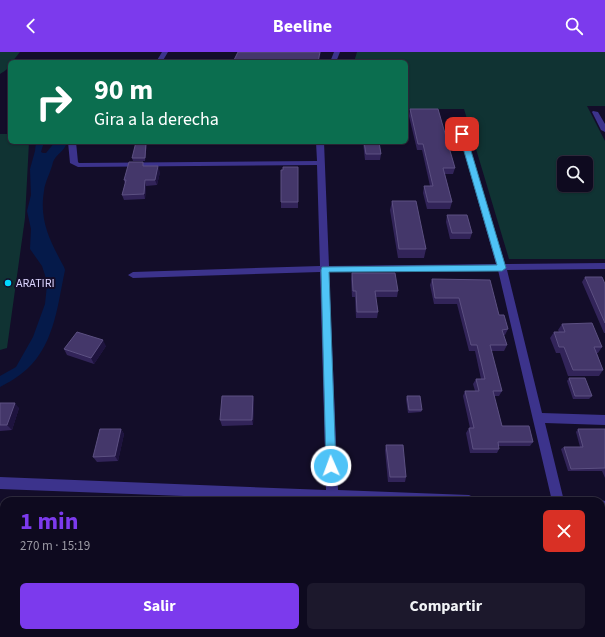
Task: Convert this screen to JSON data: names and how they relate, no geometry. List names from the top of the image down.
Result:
{
  "places": ["ARATIRI"],
  "page": {
    "header": "Beeline",
    "turn": ["90 m", "Gira a la derecha"],
    "heading": ["1 min", "270 m · 15:19"],
    "buttons": ["Salir", "Compartir"]
  }
}
